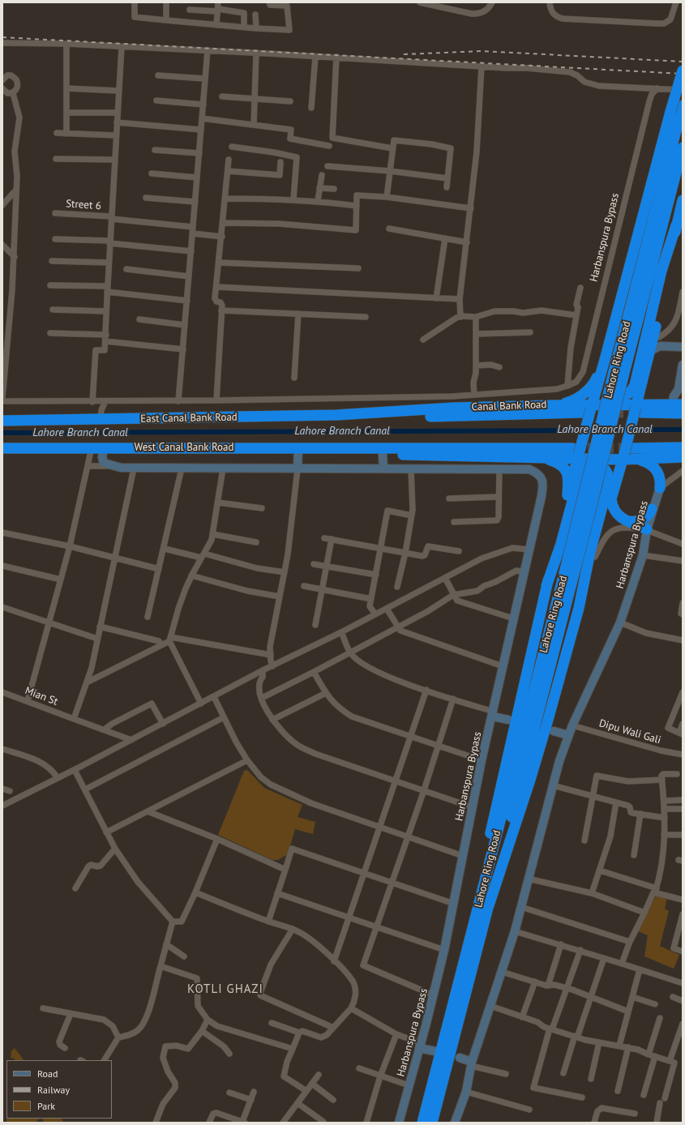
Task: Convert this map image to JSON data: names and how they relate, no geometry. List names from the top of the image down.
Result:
{
  "streets": {
    "highway": [
      "Lahore Ring Road",
      "Canal Bank Road",
      "East Canal Bank Road",
      "West Canal Bank Road"
    ],
    "street": [
      "Street 6",
      "Harbanspura Bypass",
      "Mian St",
      "Dipu Wali Gali"
    ]
  },
  "crossings": [
    ["Harbanspura Bypass", "Dipu Wali Gali"],
    ["Canal Bank Road", "East Canal Bank Road"]
  ],
  "districts": ["KOTLI GHAZI"],
  "water": ["Lahore Branch Canal"],
  "legend": ["Road", "Railway", "Park"]
}
